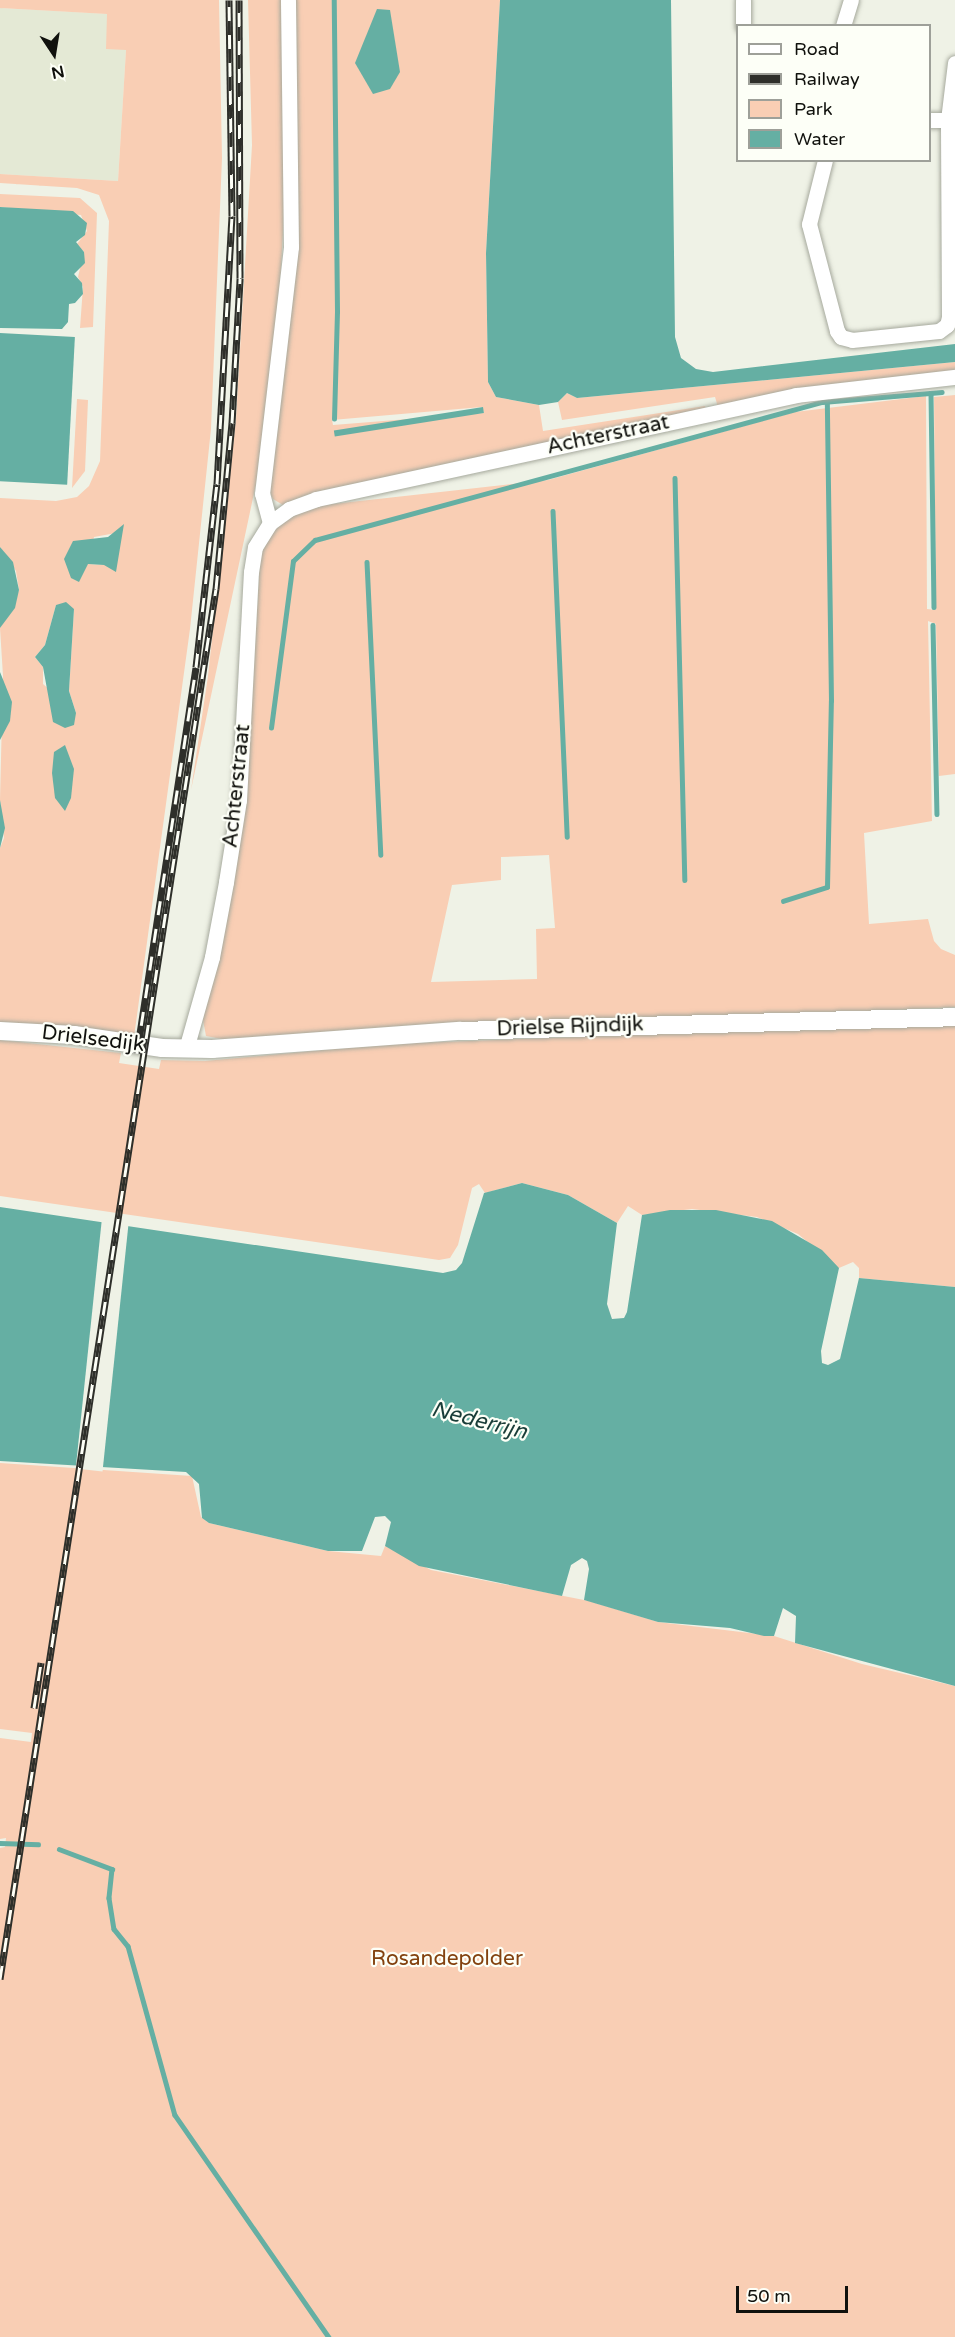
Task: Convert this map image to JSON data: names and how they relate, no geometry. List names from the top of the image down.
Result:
{
  "streets": {
    "street": ["Achterstraat", "Drielse Rijndijk", "Drielsedijk"]
  },
  "crossings": [
    ["Achterstraat", "Drielse Rijndijk"],
    ["Achterstraat", "Drielsedijk"],
    ["Drielse Rijndijk", "Drielsedijk"]
  ],
  "water": ["Nederrijn"],
  "parks": ["Rosandepolder"],
  "legend": [
    "Road",
    "Railway",
    "Park",
    "Water"
  ],
  "scale_bar": "50 m",
  "north": "bottom"
}
